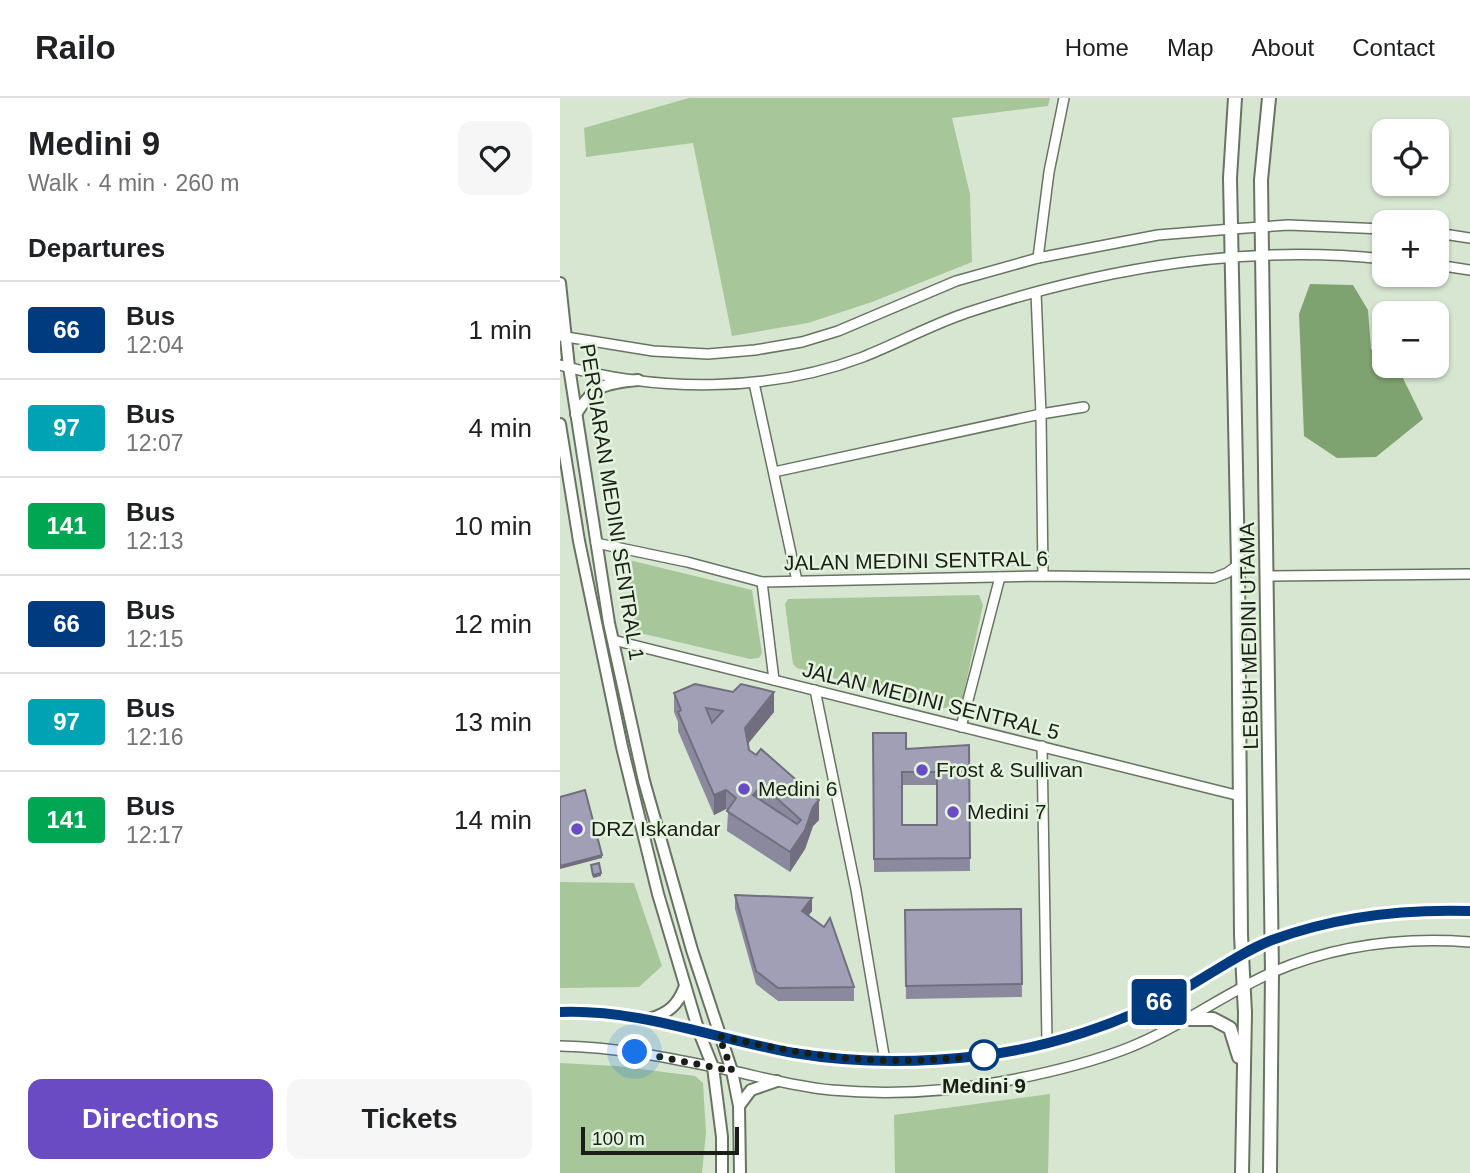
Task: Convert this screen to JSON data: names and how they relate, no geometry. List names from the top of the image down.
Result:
{
  "streets": {
    "main road": ["LEBUH MEDINI UTAMA"],
    "street": ["PERSIARAN MEDINI SENTRAL 1", "JALAN MEDINI SENTRAL 6", "JALAN MEDINI SENTRAL 5"]
  },
  "crossings": [
    ["PERSIARAN MEDINI SENTRAL 1", "JALAN MEDINI SENTRAL 6"],
    ["PERSIARAN MEDINI SENTRAL 1", "JALAN MEDINI SENTRAL 5"],
    ["JALAN MEDINI SENTRAL 6", "LEBUH MEDINI UTAMA"],
    ["LEBUH MEDINI UTAMA", "JALAN MEDINI SENTRAL 5"]
  ],
  "places": [
    "Frost & Sullivan",
    "Medini 6",
    "Medini 7",
    "DRZ Iskandar",
    "Medini 9"
  ],
  "lines": ["bus line 66"],
  "scale_bar": "100 m",
  "page": {
    "header": "Railo",
    "nav": [
      "Home",
      "Map",
      "About",
      "Contact"
    ],
    "heading": [
      ["Medini 9", "Walk · 4 min · 260 m"],
      "Departures"
    ],
    "on_map": "66",
    "map_buttons": ["+", "−"],
    "list": [
      {
        "mark": "66",
        "name": "Bus",
        "note": "12:04",
        "value": "1 min"
      },
      {
        "mark": "97",
        "name": "Bus",
        "note": "12:07",
        "value": "4 min"
      },
      {
        "mark": "141",
        "name": "Bus",
        "note": "12:13",
        "value": "10 min"
      },
      {
        "mark": "66",
        "name": "Bus",
        "note": "12:15",
        "value": "12 min"
      },
      {
        "mark": "97",
        "name": "Bus",
        "note": "12:16",
        "value": "13 min"
      },
      {
        "mark": "141",
        "name": "Bus",
        "note": "12:17",
        "value": "14 min"
      }
    ],
    "buttons": ["Directions", "Tickets"],
    "scale": "100 m"
  }
}
